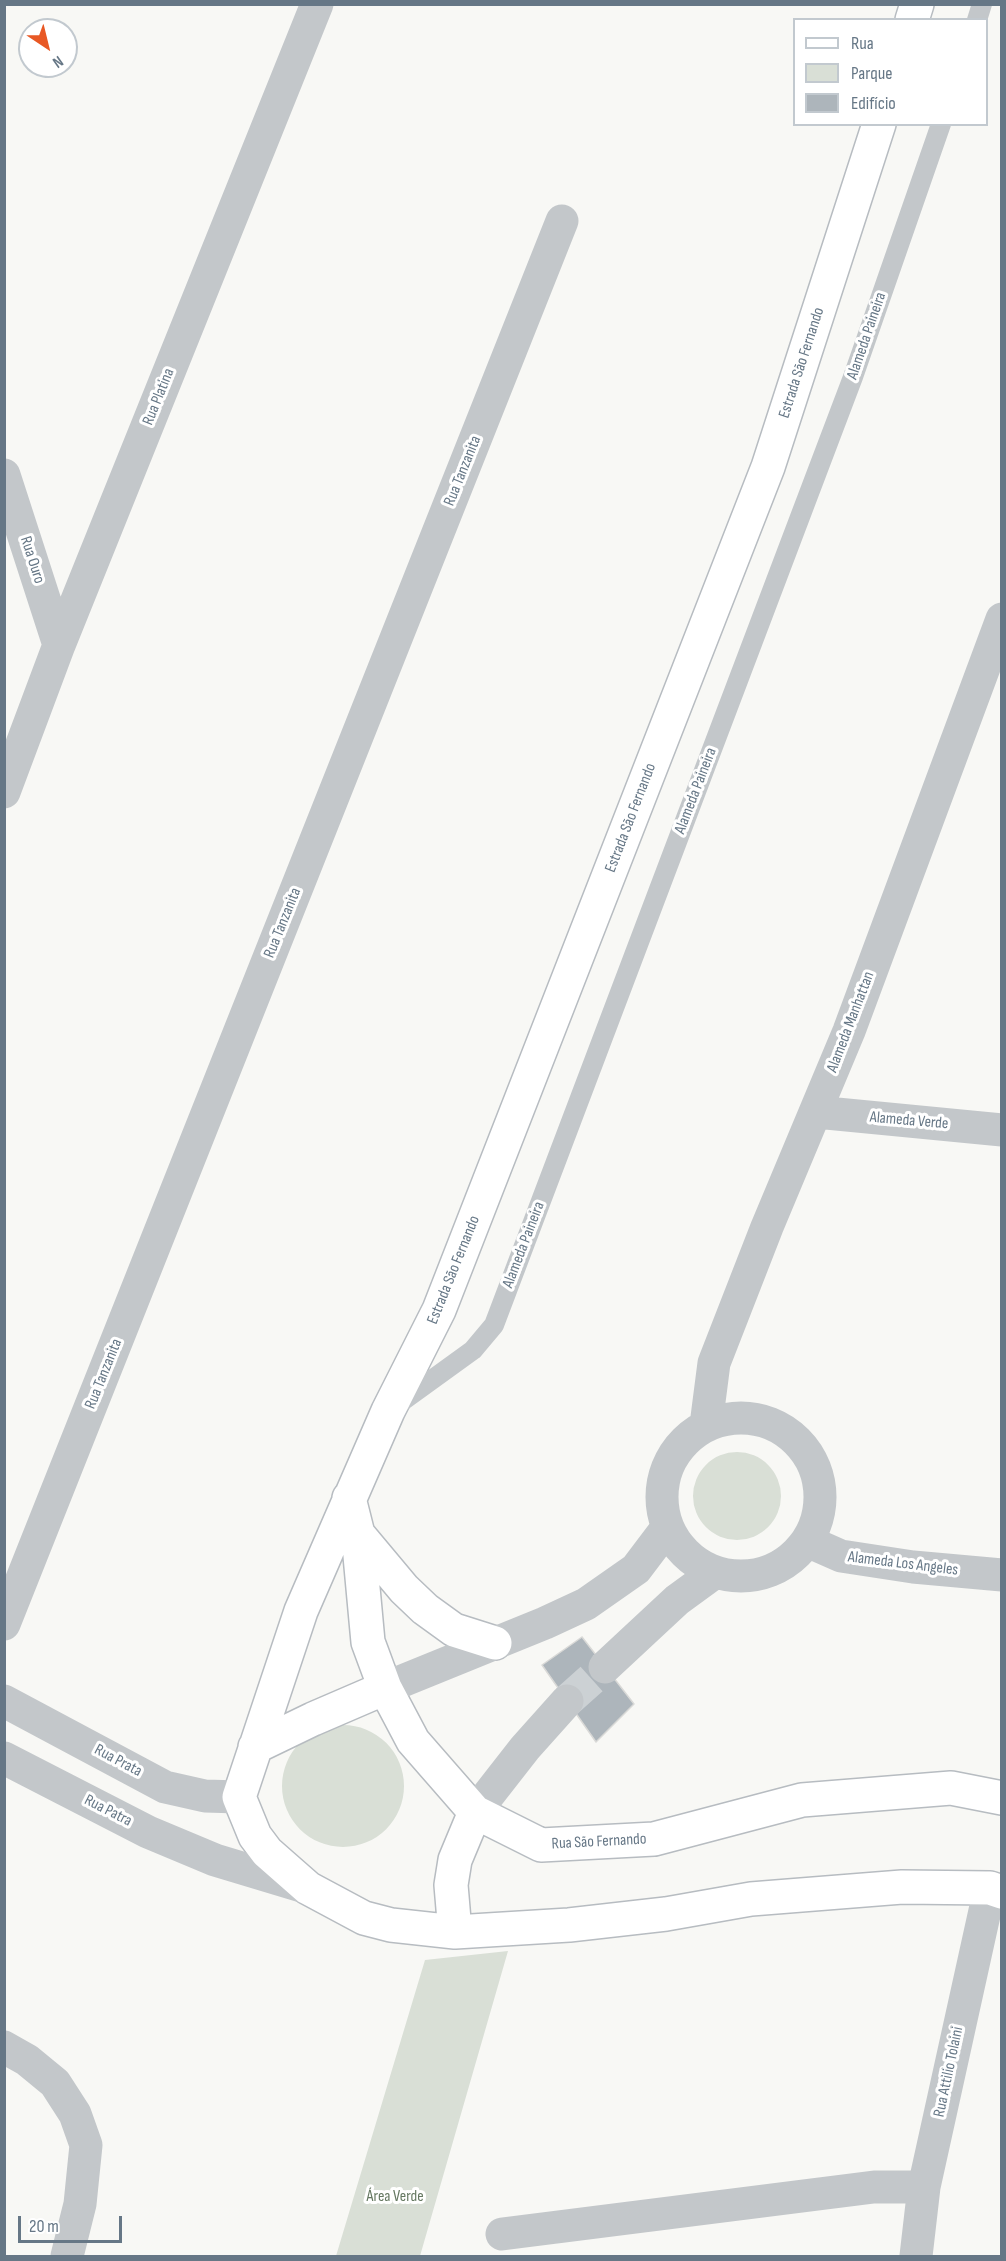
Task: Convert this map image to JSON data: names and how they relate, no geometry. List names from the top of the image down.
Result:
{
  "streets": {
    "main road": ["Estrada São Fernando", "Rua São Fernando"],
    "street": [
      "Rua Platina",
      "Rua Tanzanita",
      "Rua Ouro",
      "Alameda Manhattan",
      "Alameda Verde",
      "Alameda Los Angeles",
      "Rua Prata",
      "Rua Patra",
      "Rua Attilio Tolaini"
    ],
    "lane": ["Alameda Paineira"]
  },
  "crossings": [
    ["Alameda Paineira", "Estrada São Fernando"],
    ["Estrada São Fernando", "Rua Prata"],
    ["Estrada São Fernando", "Rua São Fernando"],
    ["Rua Platina", "Rua Ouro"],
    ["Alameda Manhattan", "Alameda Verde"],
    ["Alameda Manhattan", "Alameda Los Angeles"]
  ],
  "parks": ["Área Verde"],
  "legend": ["Rua", "Parque", "Edifício"],
  "scale_bar": "20 m",
  "north": "bottom right"
}
